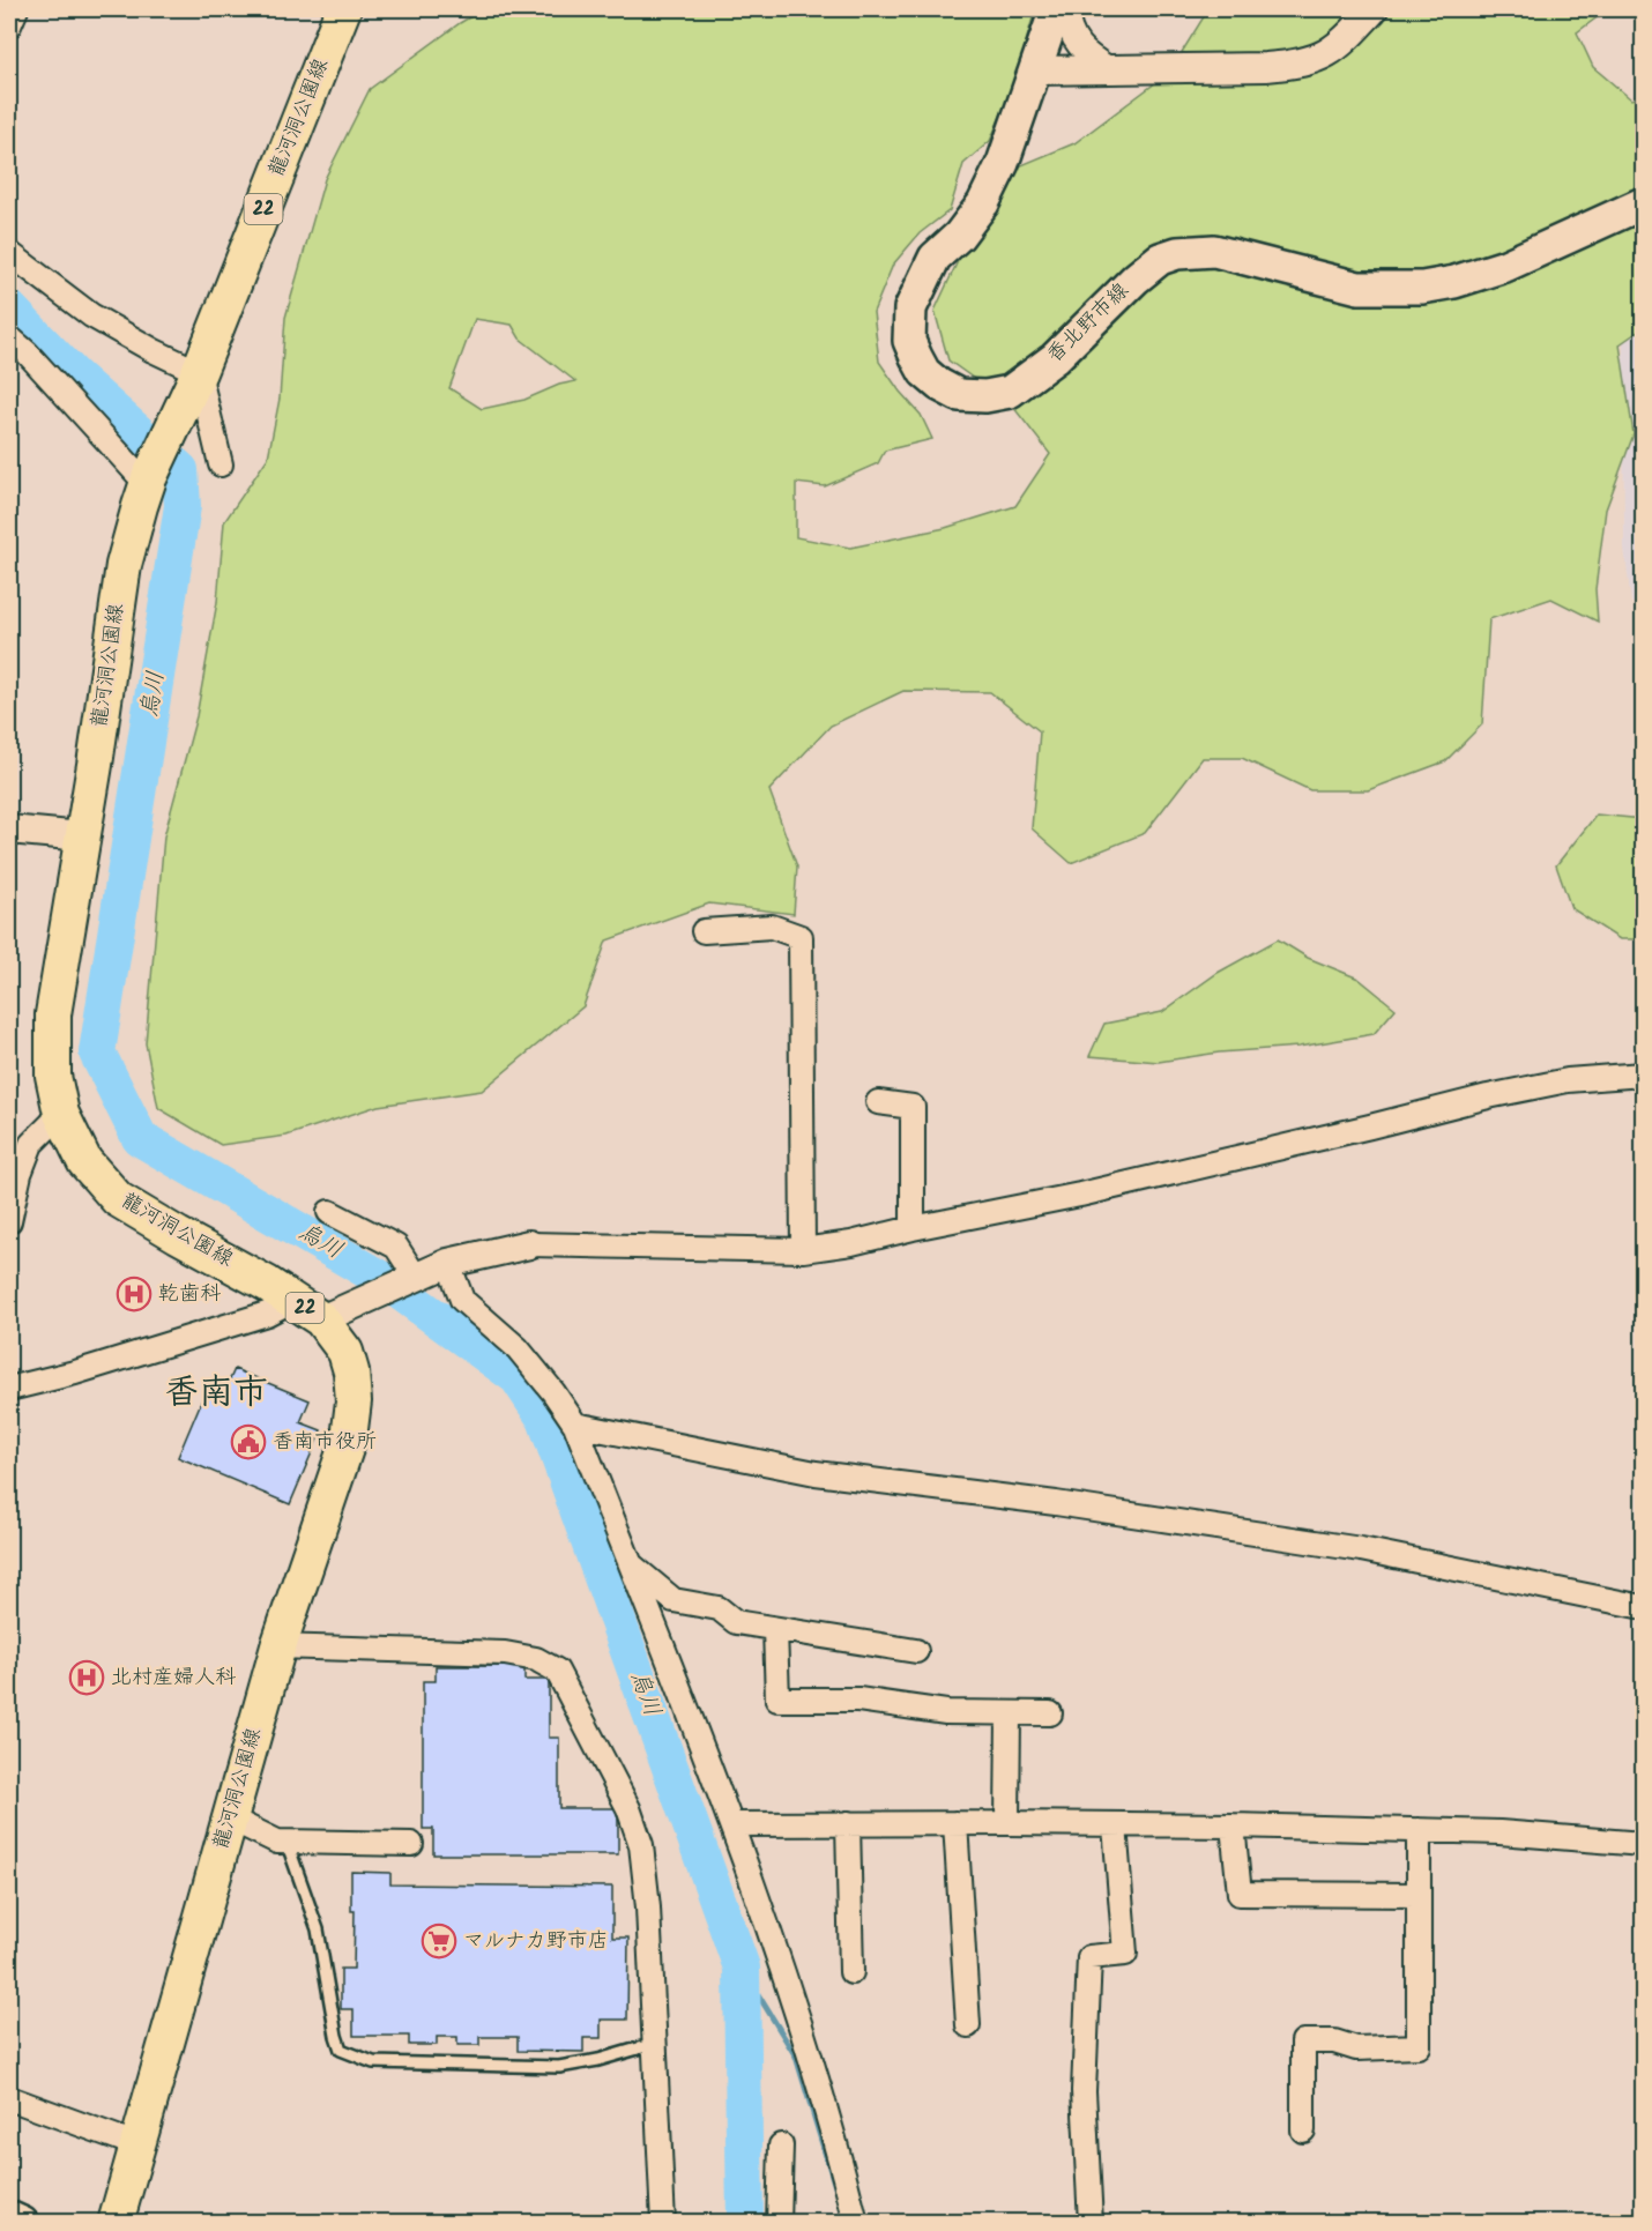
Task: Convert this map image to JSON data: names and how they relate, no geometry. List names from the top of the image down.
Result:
{
  "streets": {
    "main road": ["龍河洞公園線", "22", "香北野市線"]
  },
  "districts": ["香南市"],
  "water": ["烏川"],
  "places": {
    "hospital": ["乾歯科", "北村産婦人科"],
    "public building": ["香南市役所"],
    "supermarket": ["マルナカ野市店"]
  }
}
